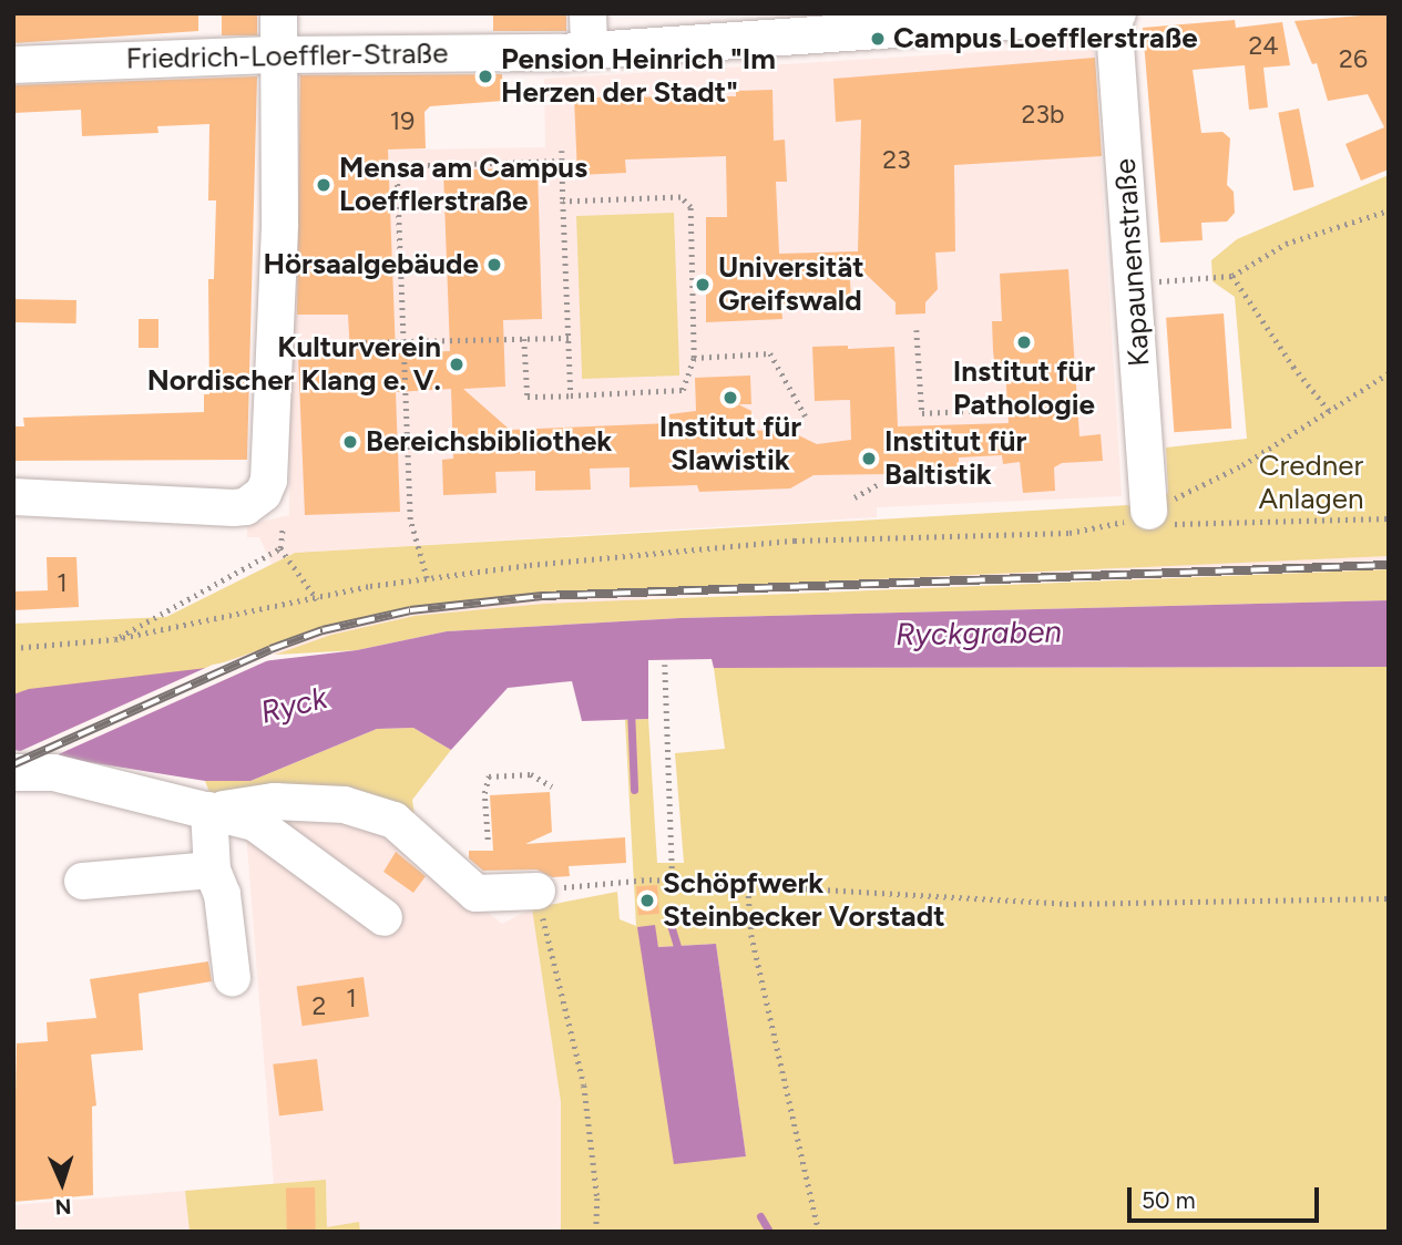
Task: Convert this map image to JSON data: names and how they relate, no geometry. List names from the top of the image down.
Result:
{
  "streets": {
    "street": ["Friedrich-Loeffler-Straße", "Kapaunenstraße"]
  },
  "crossings": [
    ["Friedrich-Loeffler-Straße", "Kapaunenstraße"]
  ],
  "water": ["Ryckgraben", "Ryck"],
  "parks": ["Credner Anlagen"],
  "places": [
    "Campus Loefflerstraße",
    "Pension Heinrich \"Im Herzen der Stadt\"",
    "Mensa am Campus Loefflerstraße",
    "Hörsaalgebäude",
    "Universität Greifswald",
    "Institut für Pathologie",
    "Kulturverein Nordischer Klang e. V.",
    "Institut für Slawistik",
    "Bereichsbibliothek",
    "Institut für Baltistik",
    "Schöpfwerk Steinbecker Vorstadt"
  ],
  "house_numbers": [
    "24",
    "26",
    "23b",
    "19",
    "23",
    "1",
    "1",
    "2"
  ],
  "scale_bar": "50 m",
  "north": "bottom"
}
